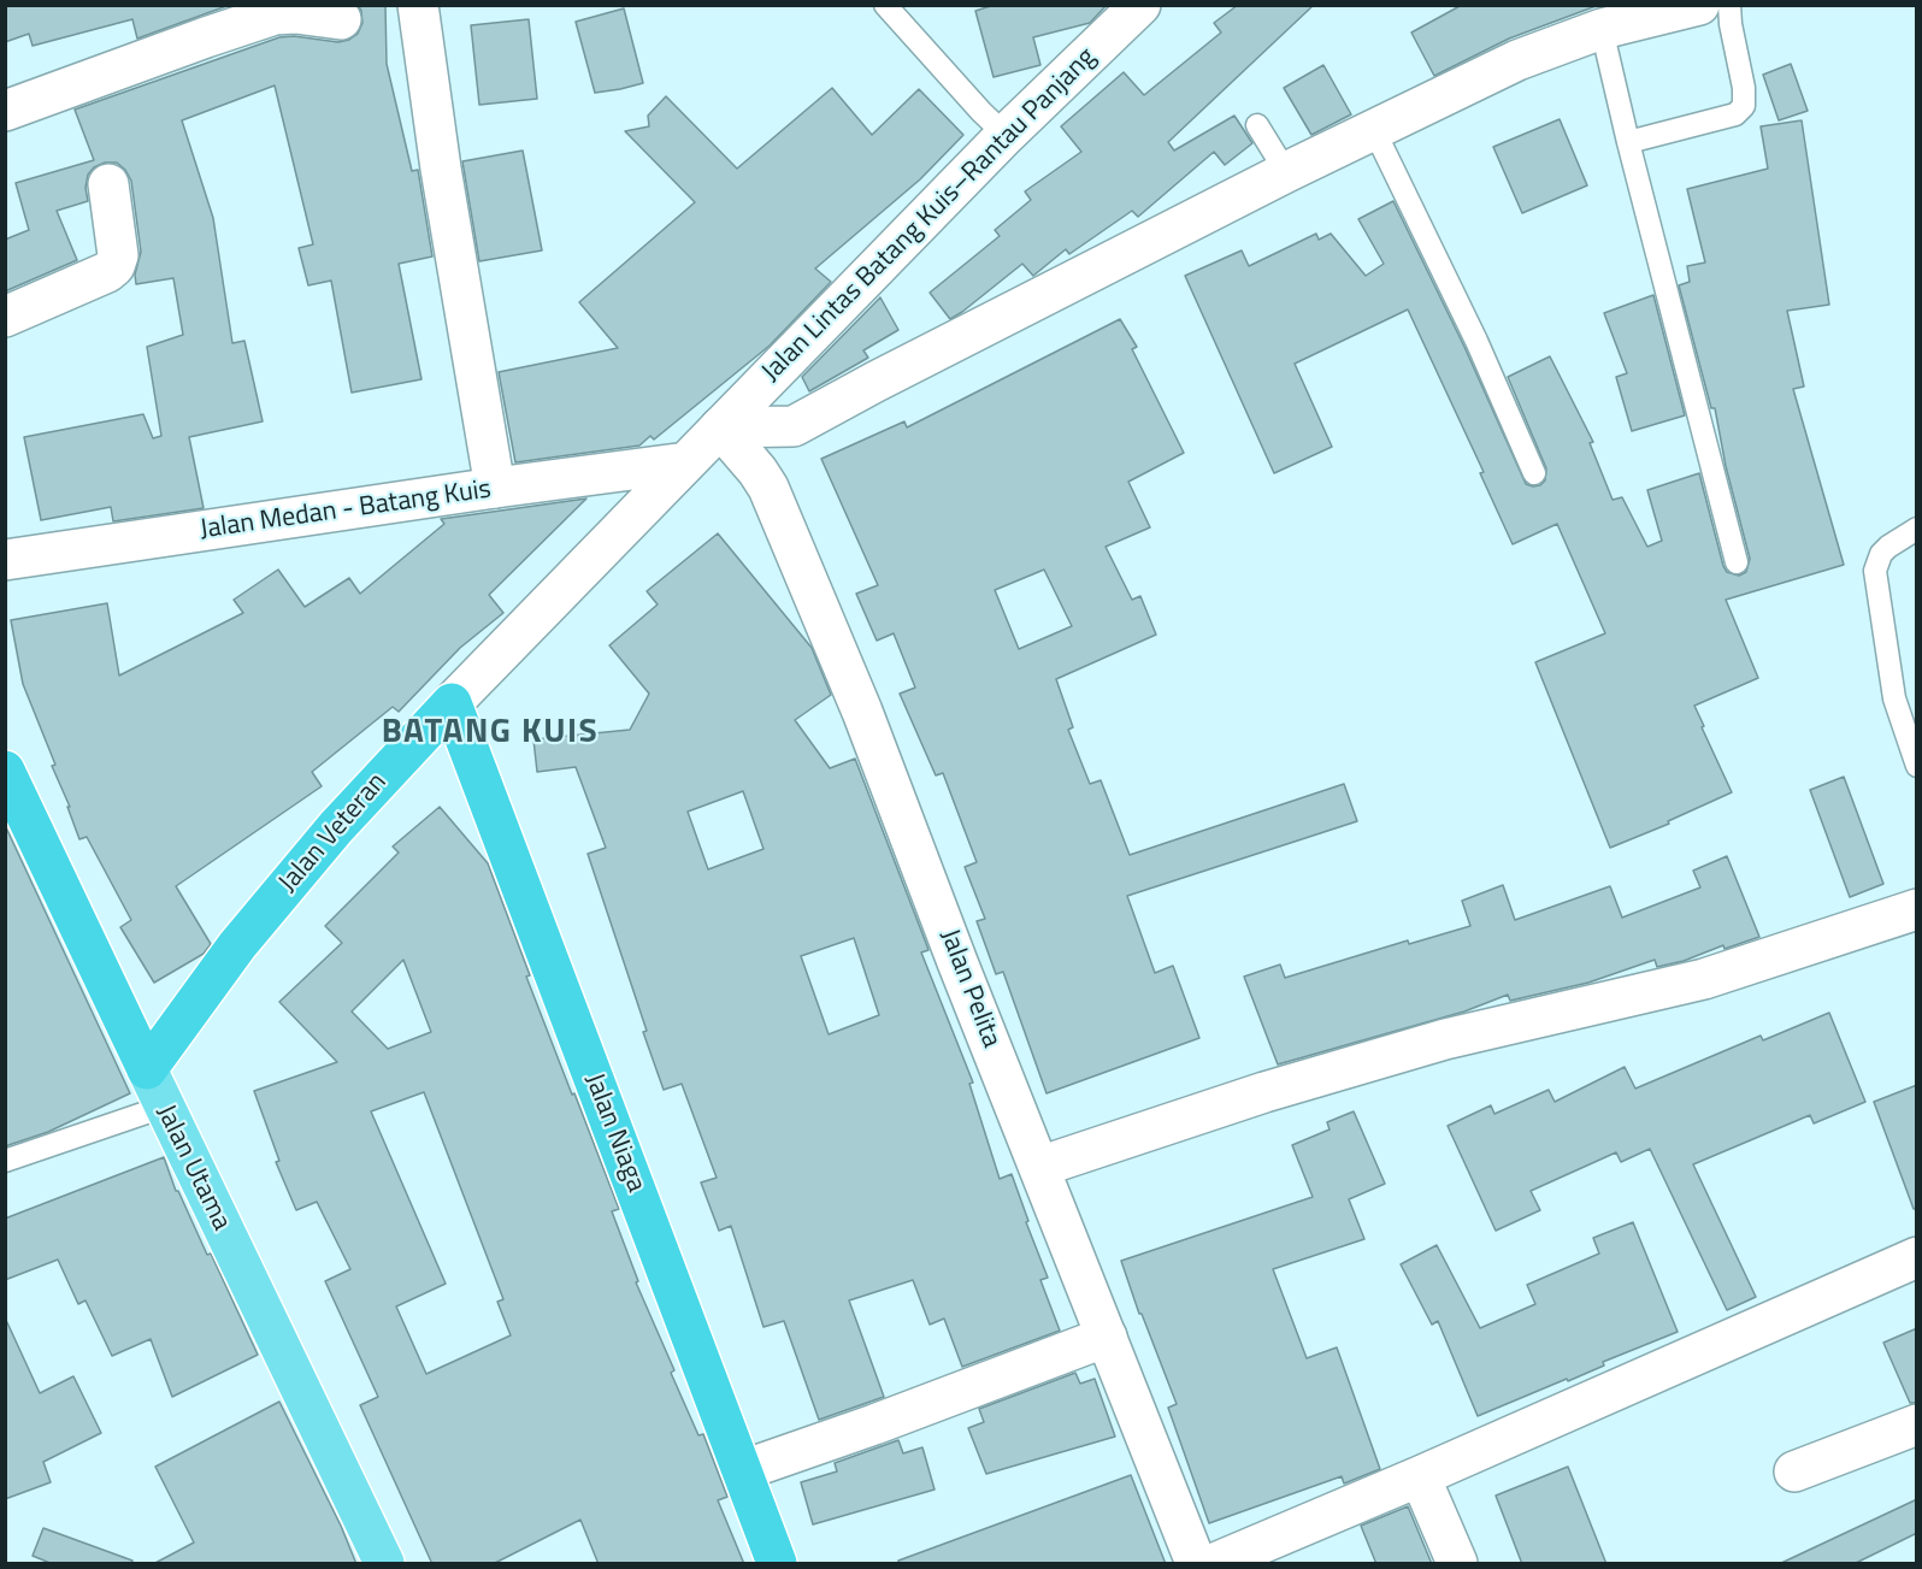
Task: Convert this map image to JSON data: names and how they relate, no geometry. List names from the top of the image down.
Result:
{
  "streets": {
    "highway": ["Jalan Veteran", "Jalan Niaga", "Jalan Utama"],
    "street": ["Jalan Lintas Batang Kuis–Rantau Panjang", "Jalan Medan - Batang Kuis", "Jalan Pelita"]
  },
  "crossings": [
    ["Jalan Lintas Batang Kuis–Rantau Panjang", "Jalan Veteran"],
    ["Jalan Lintas Batang Kuis–Rantau Panjang", "Jalan Pelita"],
    ["Jalan Medan - Batang Kuis", "Jalan Veteran"],
    ["Jalan Veteran", "Jalan Pelita"],
    ["Jalan Veteran", "Jalan Niaga"],
    ["Jalan Veteran", "Jalan Utama"]
  ],
  "districts": ["BATANG KUIS"]
}
